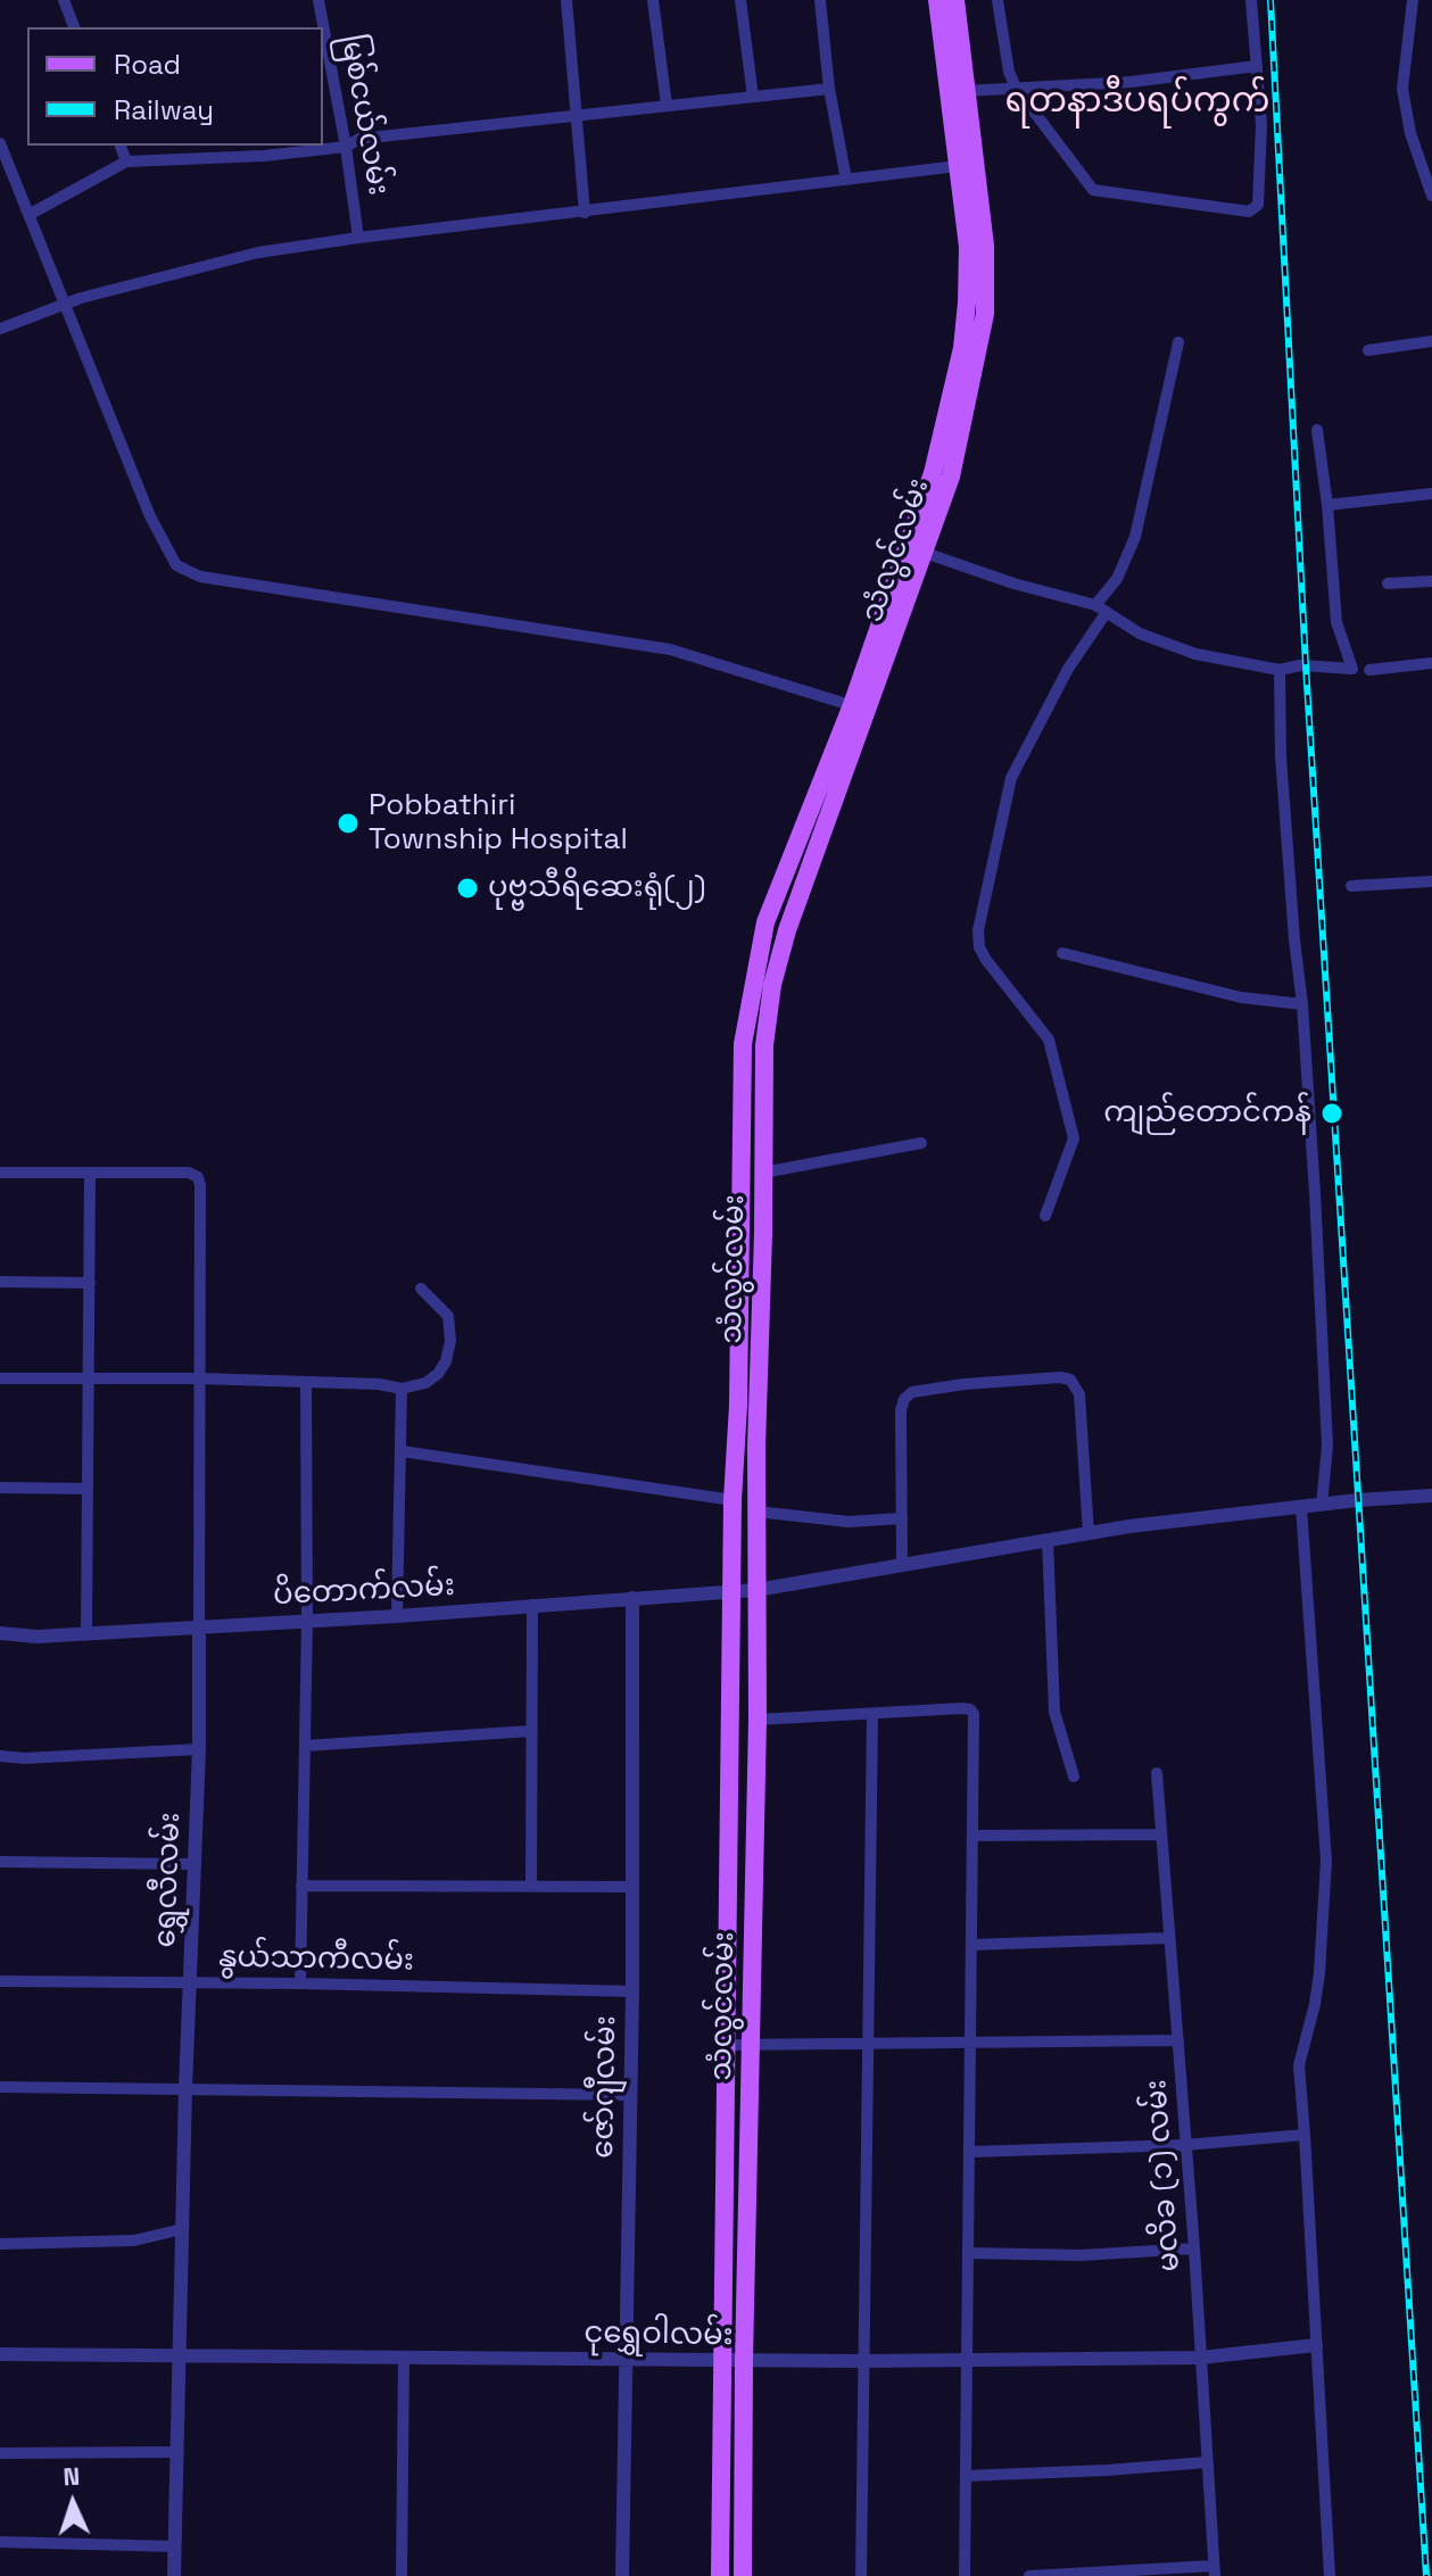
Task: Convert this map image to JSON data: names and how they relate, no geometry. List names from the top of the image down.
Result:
{
  "streets": {
    "main road": ["သံလွင်လမ်း"],
    "street": [
      "မြစ်ငယ်လမ်း",
      "ပိတောက်လမ်း",
      "ရွှေလီလမ်း",
      "နွယ်သာကီလမ်း",
      "ဇော်ဂျီလမ်း",
      "မလိခ (၁) လမ်း",
      "ငုရွှေဝါလမ်း"
    ]
  },
  "crossings": [
    ["သံလွင်လမ်း", "ပိတောက်လမ်း"],
    ["သံလွင်လမ်း", "ငုရွှေဝါလမ်း"],
    ["ပိတောက်လမ်း", "ရွှေလီလမ်း"],
    ["ပိတောက်လမ်း", "ဇော်ဂျီလမ်း"],
    ["ရွှေလီလမ်း", "နွယ်သာကီလမ်း"],
    ["ရွှေလီလမ်း", "ငုရွှေဝါလမ်း"],
    ["နွယ်သာကီလမ်း", "ဇော်ဂျီလမ်း"],
    ["ဇော်ဂျီလမ်း", "ငုရွှေဝါလမ်း"],
    ["မလိခ (၁) လမ်း", "ငုရွှေဝါလမ်း"]
  ],
  "districts": ["ရတနာဒီပရပ်ကွက်"],
  "places": ["Pobbathiri Township Hospital", "ပုဗ္ဗသီရိဆေးရုံ(၂)", "ကျည်တောင်ကန်"],
  "legend": ["Road", "Railway"],
  "north": "top"
}
